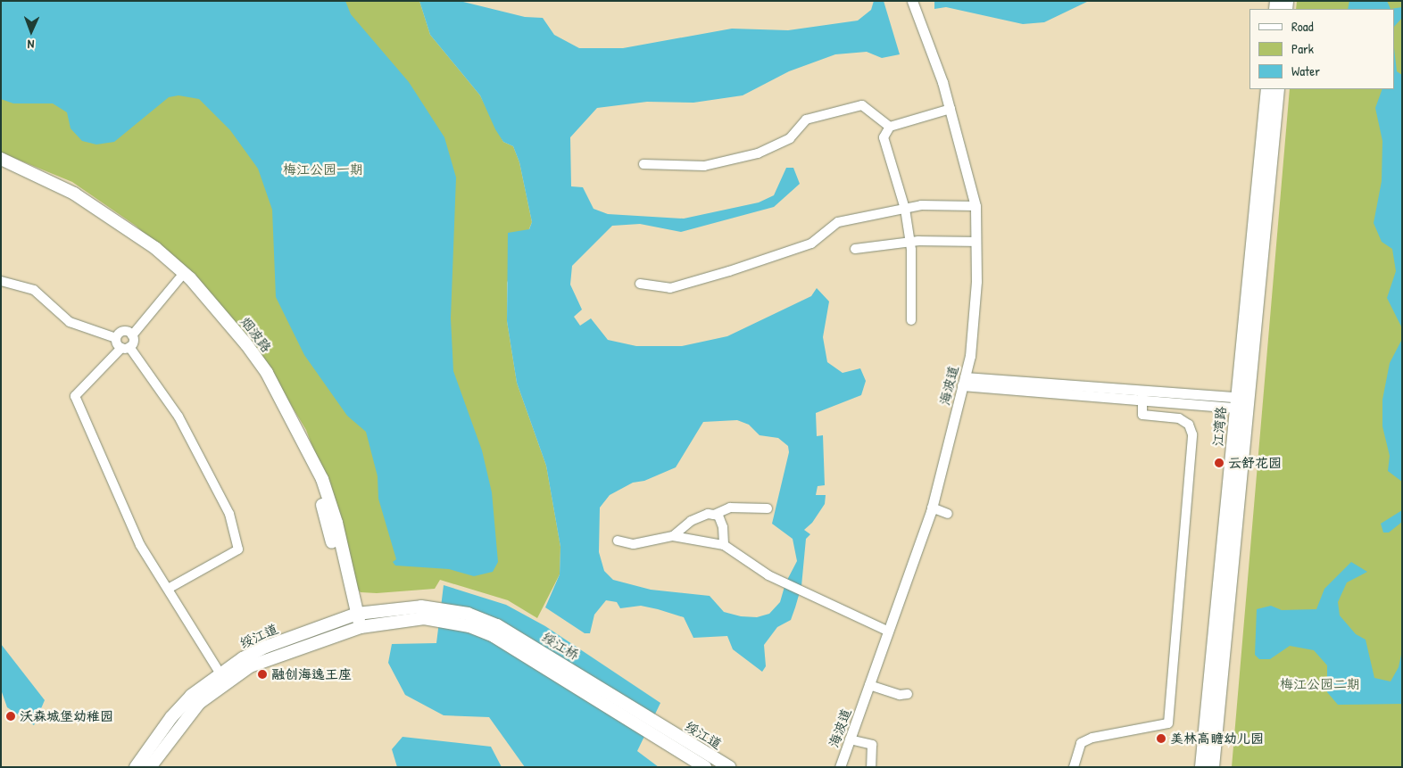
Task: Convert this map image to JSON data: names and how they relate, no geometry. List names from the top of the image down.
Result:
{
  "streets": {
    "main road": [
      "烟波路",
      "江湾路",
      "绥江道",
      "绥江桥"
    ],
    "street": ["海波道"]
  },
  "crossings": [
    ["烟波路", "绥江道"],
    ["绥江道", "绥江桥"]
  ],
  "parks": ["梅江公园一期", "梅江公园二期"],
  "places": [
    "云舒花园",
    "融创海逸王座",
    "沃森城堡幼稚园",
    "美林高瞻幼儿园"
  ],
  "legend": ["Road", "Park", "Water"],
  "north": "bottom"
}
